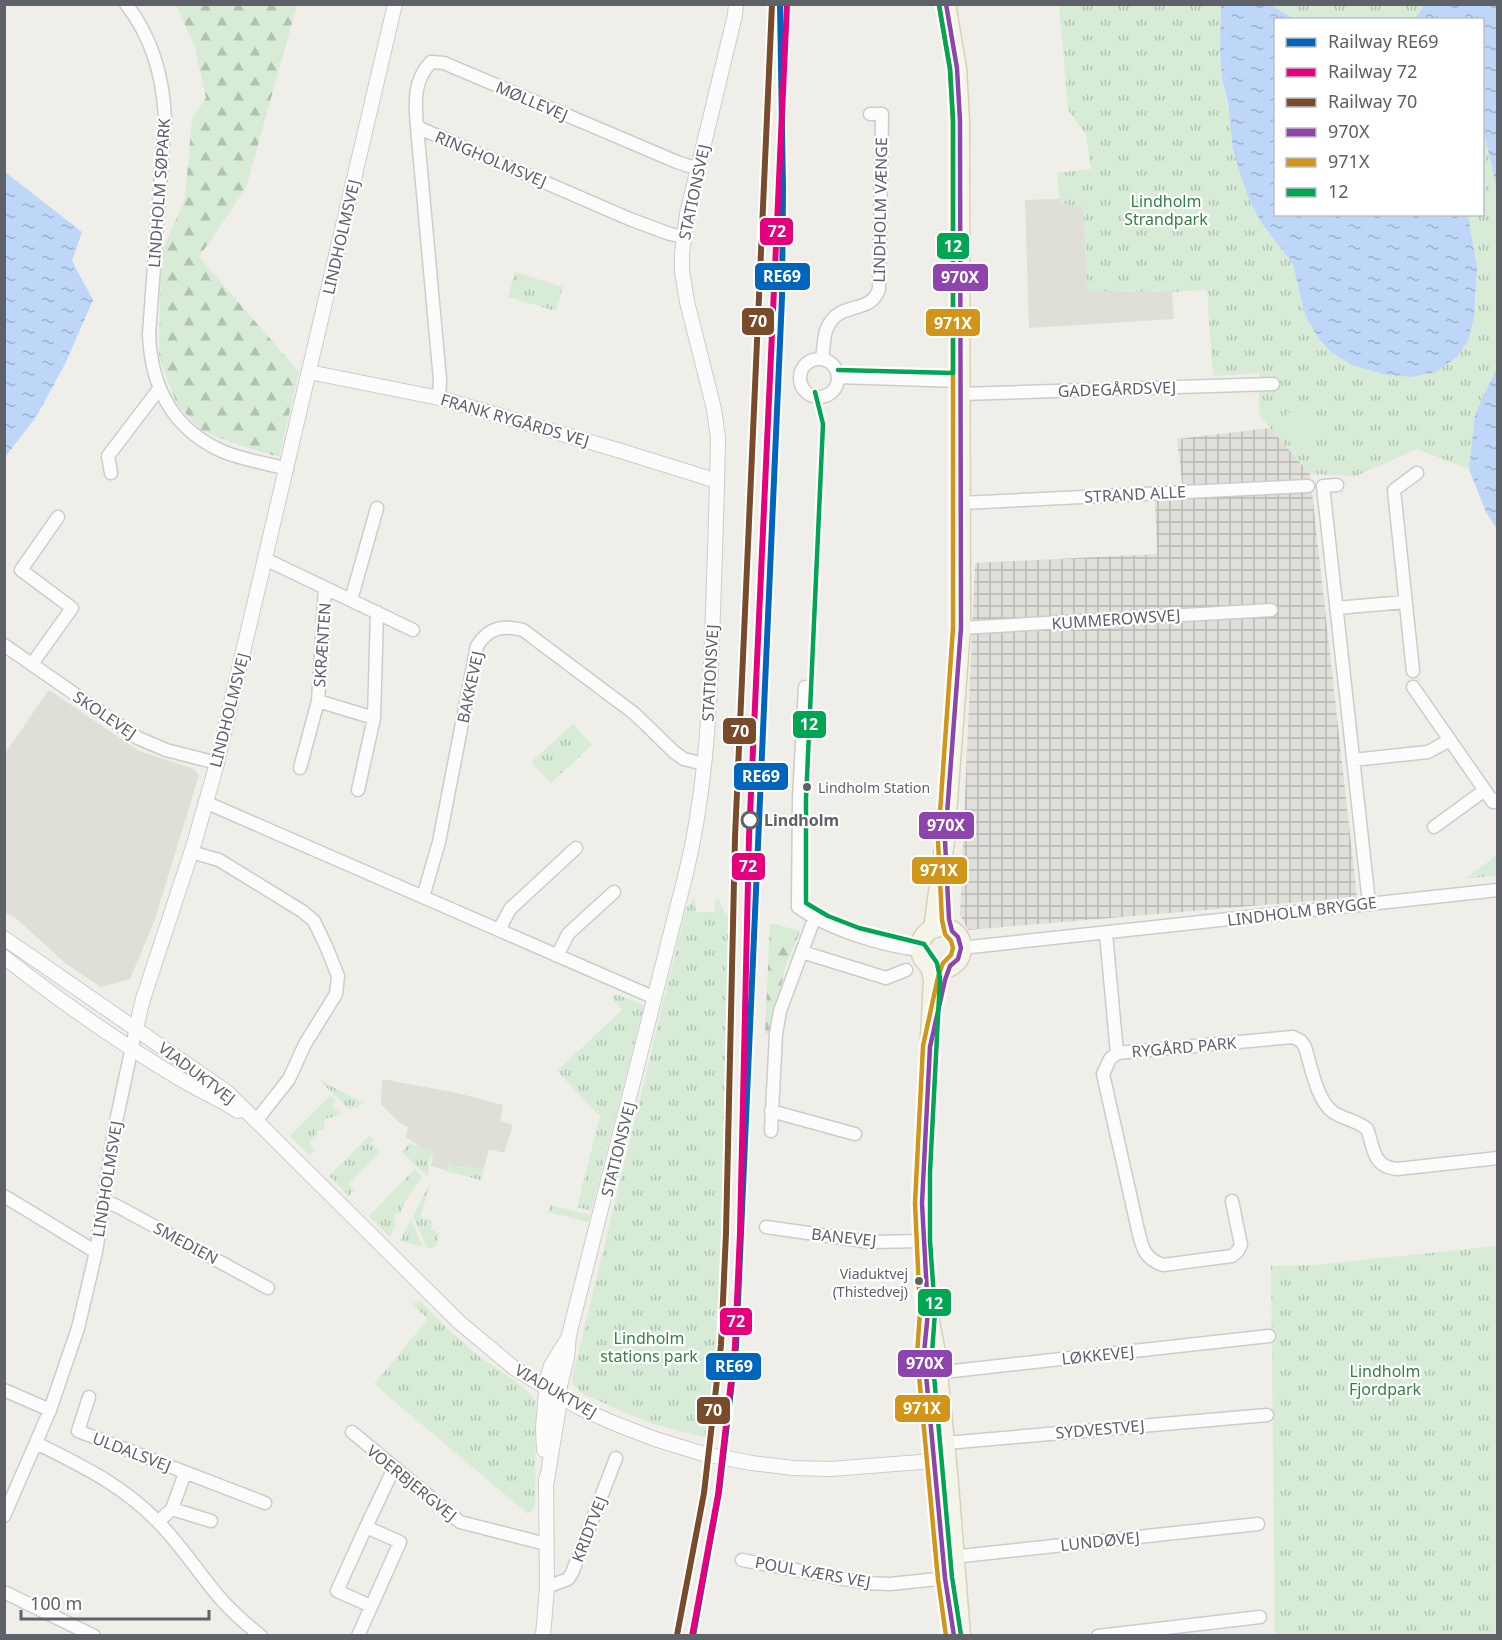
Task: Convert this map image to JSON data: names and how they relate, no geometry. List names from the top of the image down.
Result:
{
  "streets": {
    "street": [
      "MØLLEVEJ",
      "RINGHOLMSVEJ",
      "STATIONSVEJ",
      "LINDHOLM SØPARK",
      "LINDHOLM VÆNGE",
      "LINDHOLMSVEJ",
      "GADEGÅRDSVEJ",
      "FRANK RYGÅRDS VEJ",
      "STRAND ALLE",
      "KUMMEROWSVEJ",
      "SKRÆNTEN",
      "BAKKEVEJ",
      "SKOLEVEJ",
      "LINDHOLM BRYGGE",
      "RYGÅRD PARK",
      "VIADUKTVEJ",
      "BANEVEJ",
      "SMEDIEN",
      "LØKKEVEJ",
      "SYDVESTVEJ",
      "ULDALSVEJ",
      "VOERBJERGVEJ",
      "KRIDTVEJ",
      "LUNDØVEJ",
      "POUL KÆRS VEJ"
    ]
  },
  "crossings": [
    ["MØLLEVEJ", "RINGHOLMSVEJ"],
    ["MØLLEVEJ", "STATIONSVEJ"],
    ["RINGHOLMSVEJ", "STATIONSVEJ"],
    ["RINGHOLMSVEJ", "FRANK RYGÅRDS VEJ"],
    ["STATIONSVEJ", "FRANK RYGÅRDS VEJ"],
    ["STATIONSVEJ", "BAKKEVEJ"],
    ["STATIONSVEJ", "VIADUKTVEJ"],
    ["LINDHOLM SØPARK", "LINDHOLMSVEJ"],
    ["LINDHOLM VÆNGE", "GADEGÅRDSVEJ"],
    ["LINDHOLMSVEJ", "FRANK RYGÅRDS VEJ"],
    ["LINDHOLMSVEJ", "SKRÆNTEN"],
    ["LINDHOLMSVEJ", "SKOLEVEJ"],
    ["LINDHOLMSVEJ", "VIADUKTVEJ"],
    ["LINDHOLMSVEJ", "SMEDIEN"],
    ["LINDHOLMSVEJ", "ULDALSVEJ"],
    ["VIADUKTVEJ", "SYDVESTVEJ"]
  ],
  "parks": ["Lindholm Strandpark", "Lindholm stations park", "Lindholm Fjordpark"],
  "places": ["Lindholm Station", "Lindholm", "Viaduktvej (Thistedvej)"],
  "lines": [
    "rail line RE69",
    "rail line 72",
    "rail line 70",
    "transit line 970X",
    "transit line 971X",
    "transit line 12"
  ],
  "legend": [
    "Railway RE69",
    "Railway 72",
    "Railway 70",
    "970X",
    "971X",
    "12"
  ],
  "scale_bar": "100 m"
}
